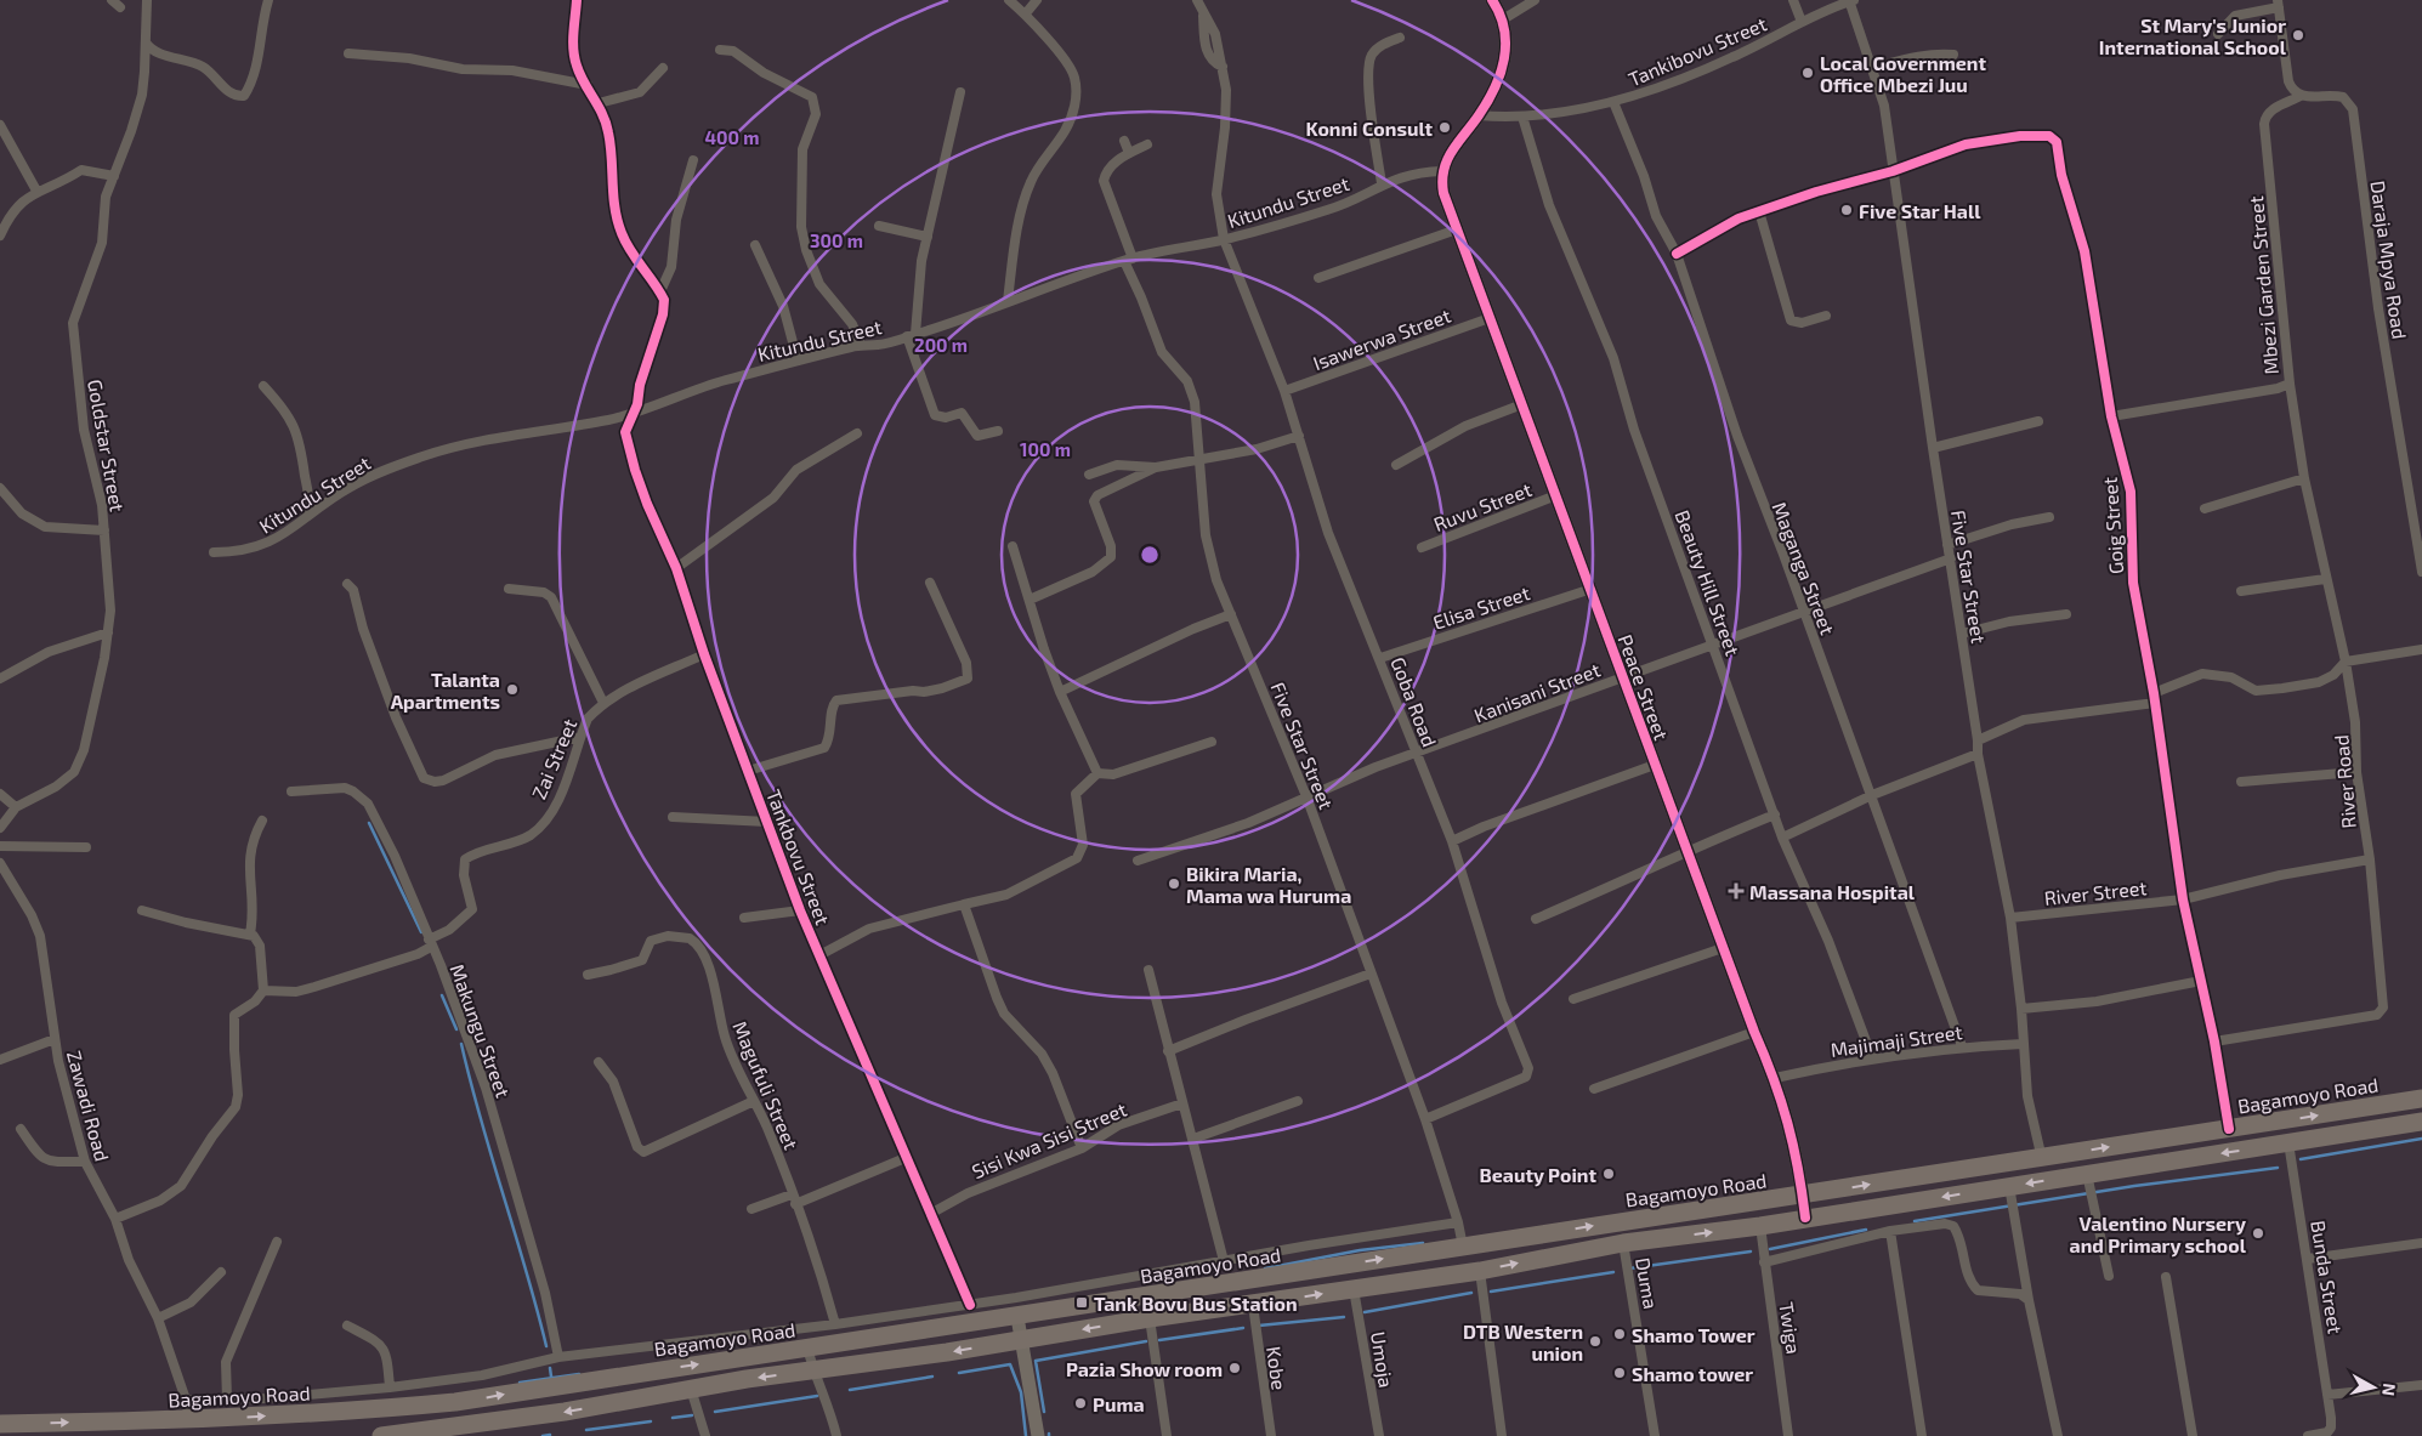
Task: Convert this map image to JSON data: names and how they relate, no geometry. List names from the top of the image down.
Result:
{
  "streets": {
    "highway": ["Bagamoyo Road"],
    "street": [
      "Tankibovu Street",
      "Kitundu Street",
      "Daraja Mpya Road",
      "Mbezi Garden Street",
      "Isawerwa Street",
      "Goldstar Street",
      "Ruvu Street",
      "Goig Street",
      "Maganga Street",
      "Five Star Street",
      "Beauty Hill Street",
      "Elisa Street",
      "Peace Street",
      "Kanisani Street",
      "Goba Road",
      "Zai Street",
      "River Road",
      "Tankbovu Street",
      "River Street",
      "Makungu Street",
      "Majimaji Street",
      "Magufuli Street",
      "Zawadi Road",
      "Sisi Kwa Sisi Street",
      "Bunda Street",
      "Duma",
      "Twiga",
      "Umoja",
      "Kobe"
    ]
  },
  "crossings": [
    ["Tankibovu Street", "Maganga Street"],
    ["Tankibovu Street", "Five Star Street"],
    ["Tankibovu Street", "Beauty Hill Street"],
    ["Kitundu Street", "Five Star Street"],
    ["Kitundu Street", "Peace Street"],
    ["Kitundu Street", "Goba Road"],
    ["Kitundu Street", "Tankbovu Street"],
    ["Daraja Mpya Road", "Mbezi Garden Street"],
    ["Mbezi Garden Street", "Goig Street"],
    ["Mbezi Garden Street", "River Road"],
    ["Isawerwa Street", "Peace Street"],
    ["Isawerwa Street", "Goba Road"],
    ["Ruvu Street", "Peace Street"],
    ["Goig Street", "Five Star Street"],
    ["Goig Street", "River Road"],
    ["Goig Street", "River Street"],
    ["Goig Street", "Bagamoyo Road"],
    ["Maganga Street", "Kanisani Street"],
    ["Maganga Street", "Majimaji Street"],
    ["Five Star Street", "Kanisani Street"],
    ["Five Star Street", "Goba Road"],
    ["Five Star Street", "River Street"],
    ["Five Star Street", "Majimaji Street"],
    ["Five Star Street", "Bagamoyo Road"],
    ["Beauty Hill Street", "Kanisani Street"],
    ["Beauty Hill Street", "Majimaji Street"],
    ["Elisa Street", "Peace Street"],
    ["Elisa Street", "Goba Road"],
    ["Peace Street", "Kanisani Street"],
    ["Peace Street", "Majimaji Street"],
    ["Peace Street", "Bagamoyo Road"],
    ["Kanisani Street", "Goba Road"],
    ["Zai Street", "Tankbovu Street"],
    ["Zai Street", "Makungu Street"],
    ["River Road", "River Street"],
    ["Tankbovu Street", "Sisi Kwa Sisi Street"],
    ["Bagamoyo Road", "Zawadi Road"]
  ],
  "places": {
    "other": [
      "St Mary's Junior International School",
      "Local Government Office Mbezi Juu",
      "Konni Consult",
      "Five Star Hall",
      "Talanta Apartments",
      "Bikira Maria, Mama wa Huruma",
      "Beauty Point",
      "Valentino Nursery and Primary school",
      "Shamo Tower",
      "DTB Western union",
      "Pazia Show room",
      "Shamo tower",
      "Puma"
    ],
    "health": ["Massana Hospital"],
    "transit": ["Tank Bovu Bus Station"]
  },
  "north": "right",
  "rings": [
    "400 m",
    "300 m",
    "200 m",
    "100 m"
  ]
}
